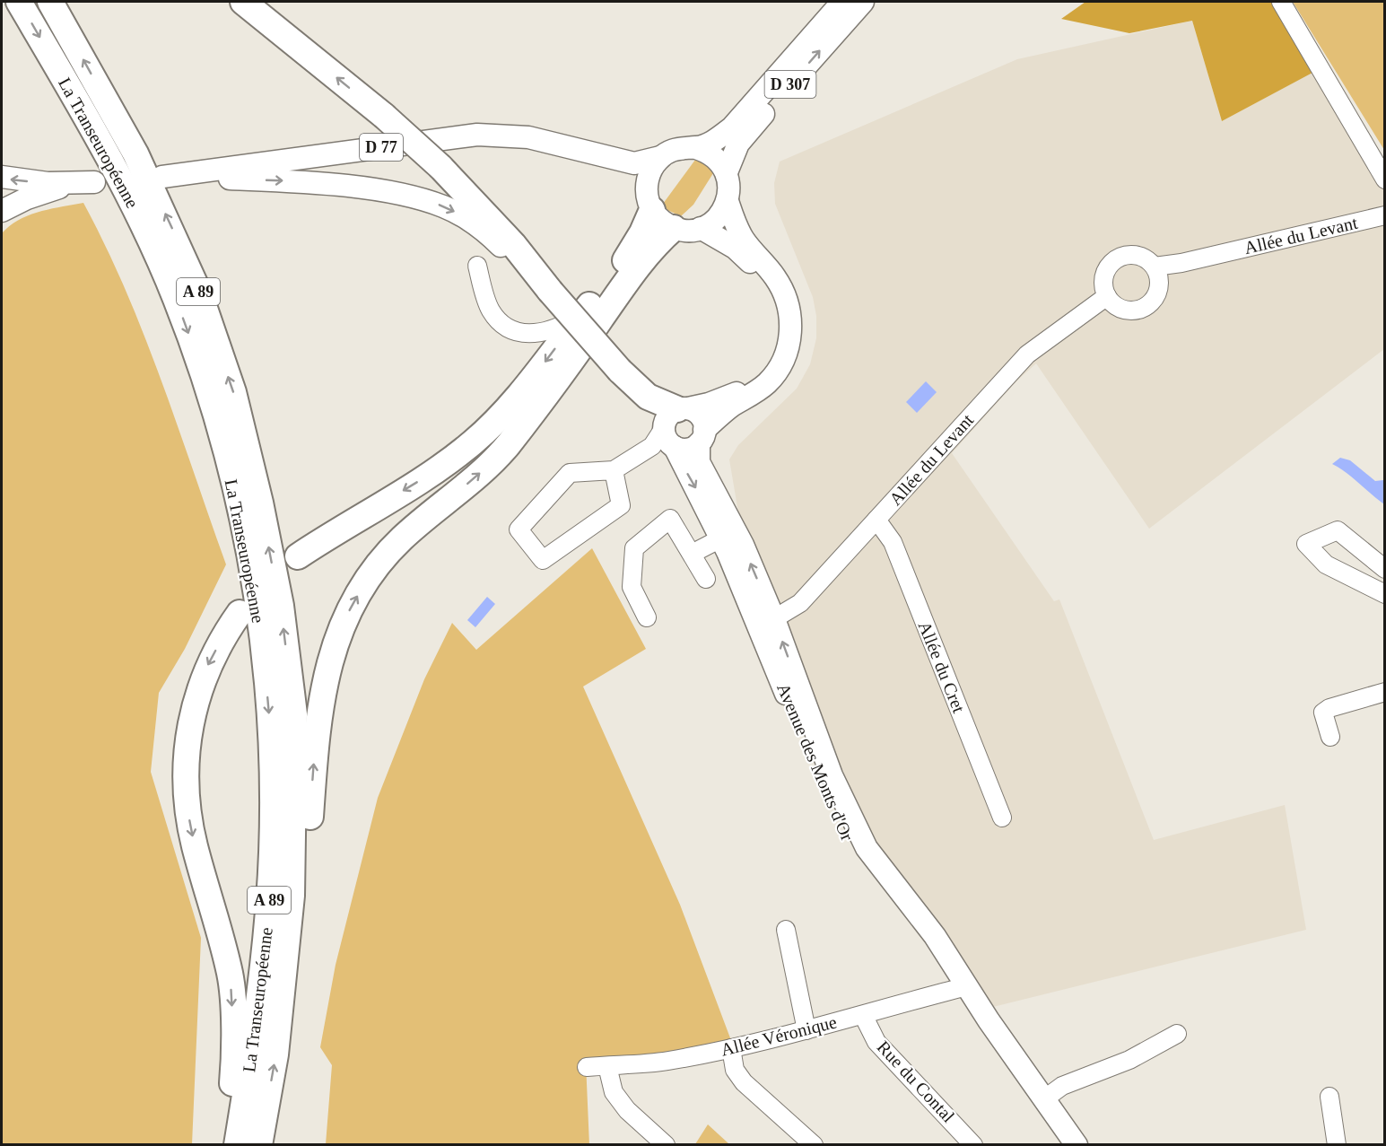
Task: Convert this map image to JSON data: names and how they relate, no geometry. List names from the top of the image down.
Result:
{
  "streets": {
    "highway": ["La Transeuropéenne", "A 89"],
    "main road": ["D 307", "D 77", "Avenue des Monts d'Or"],
    "street": [
      "Allée du Levant",
      "Allée du Cret",
      "Allée Véronique",
      "Rue du Contal"
    ]
  },
  "crossings": [
    ["D 307", "D 77"],
    ["Allée du Levant", "Allée du Cret"],
    ["Allée du Levant", "Avenue des Monts d'Or"],
    ["Avenue des Monts d'Or", "Allée Véronique"],
    ["Allée Véronique", "Rue du Contal"]
  ]
}
